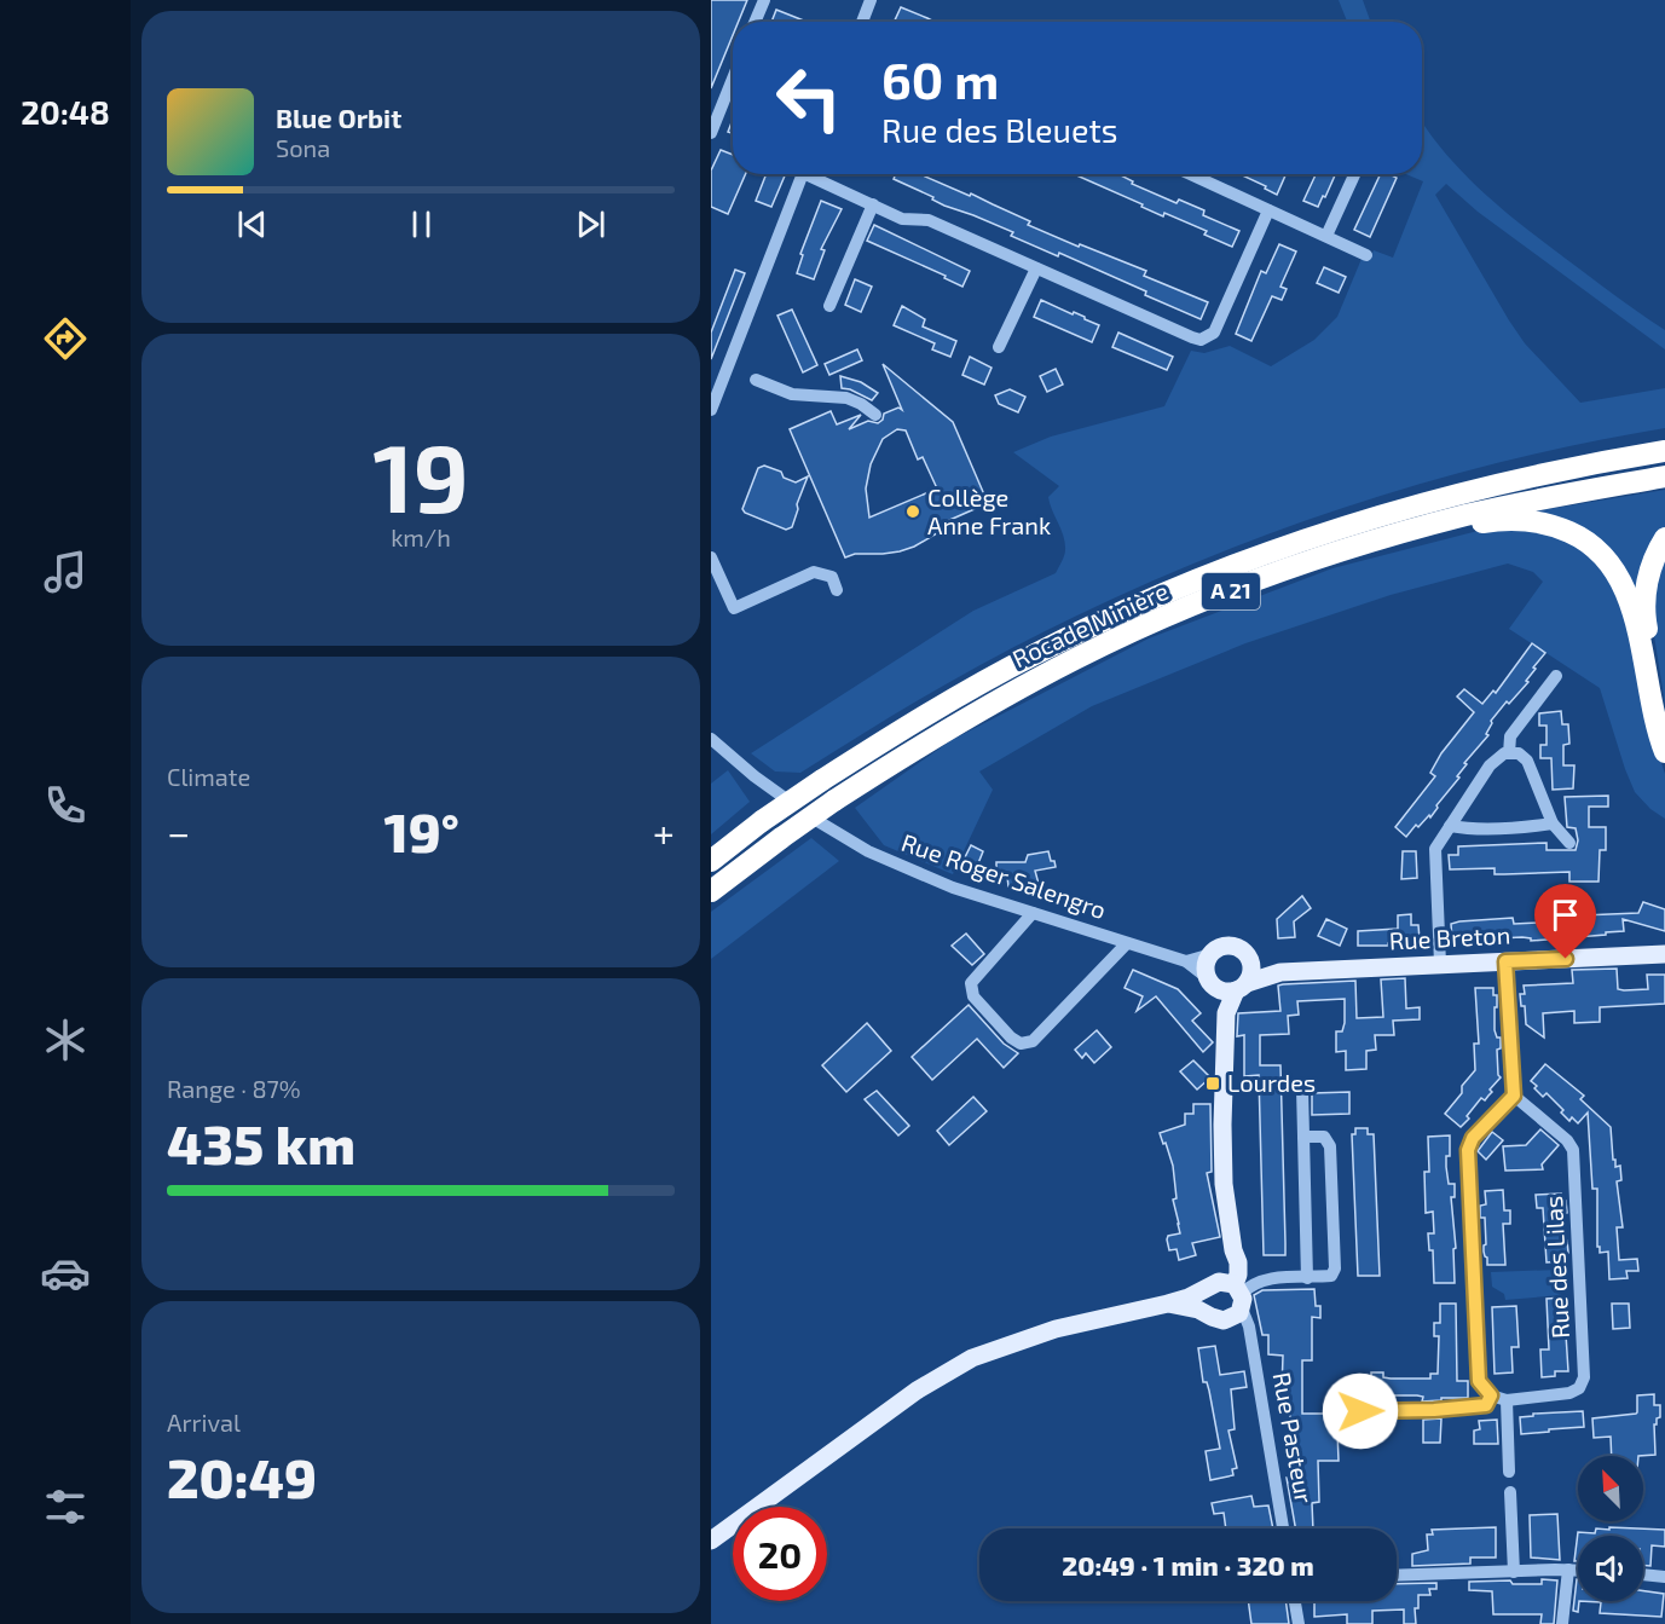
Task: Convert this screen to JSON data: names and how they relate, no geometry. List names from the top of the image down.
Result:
{
  "streets": {
    "highway": ["A 21", "Rocade Minière"],
    "main road": ["Rue Breton", "Rue Pasteur"],
    "street": ["Rue Roger Salengro", "Rue des Lilas"]
  },
  "crossings": [
    ["Rue Roger Salengro", "Rue Breton"],
    ["Rue Roger Salengro", "Rue Pasteur"],
    ["Rue Breton", "Rue Pasteur"]
  ],
  "places": {
    "other": ["Collège Anne Frank"],
    "transit": ["Lourdes"]
  },
  "north": "top left",
  "page": {
    "tabs": "20:48",
    "turn": ["60 m", "Rue des Bleuets"],
    "song": ["Blue Orbit", "Sona"],
    "tile": [
      ["19", "km/h"],
      "Climate",
      ["Range · 87%", "435 km"],
      ["Arrival", "20:49"]
    ],
    "heat": ["−", "19°", "+"],
    "limit": "20",
    "trip": "20:49 · 1 min · 320 m"
  }
}
